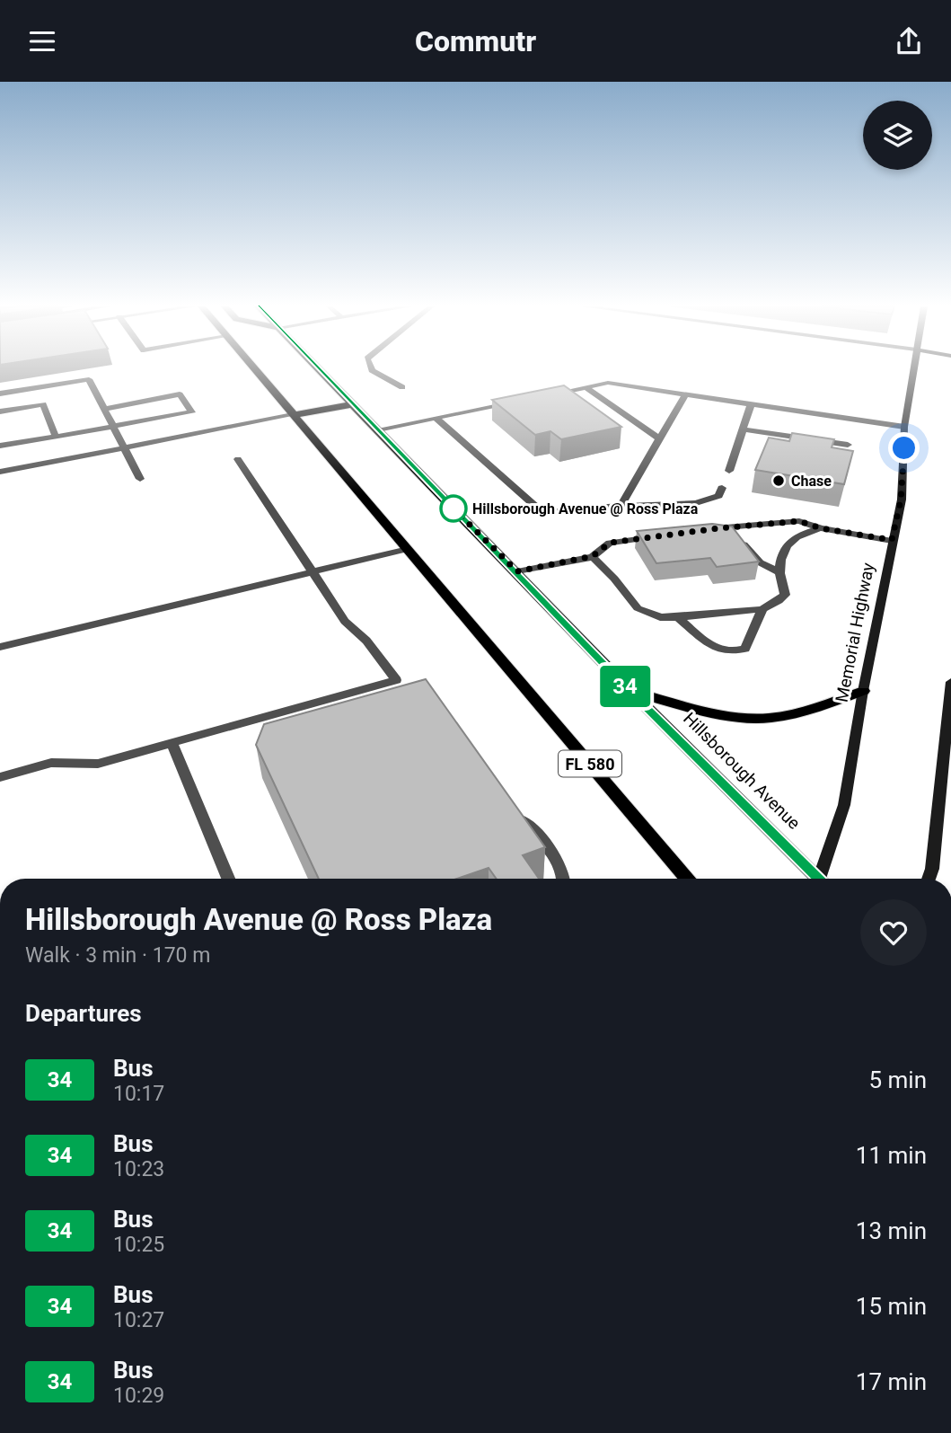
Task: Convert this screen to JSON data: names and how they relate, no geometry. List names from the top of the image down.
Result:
{
  "streets": {
    "main road": ["Memorial Highway", "FL 580", "Hillsborough Avenue"]
  },
  "places": ["Chase", "Hillsborough Avenue @ Ross Plaza"],
  "lines": ["bus line 34"],
  "page": {
    "header": "Commutr",
    "on_map": "34",
    "heading": [
      ["Hillsborough Avenue @ Ross Plaza", "Walk · 3 min · 170 m"],
      "Departures"
    ],
    "list": [
      {
        "mark": "34",
        "name": "Bus",
        "note": "10:17",
        "value": "5 min"
      },
      {
        "mark": "34",
        "name": "Bus",
        "note": "10:23",
        "value": "11 min"
      },
      {
        "mark": "34",
        "name": "Bus",
        "note": "10:25",
        "value": "13 min"
      },
      {
        "mark": "34",
        "name": "Bus",
        "note": "10:27",
        "value": "15 min"
      },
      {
        "mark": "34",
        "name": "Bus",
        "note": "10:29",
        "value": "17 min"
      }
    ]
  }
}
